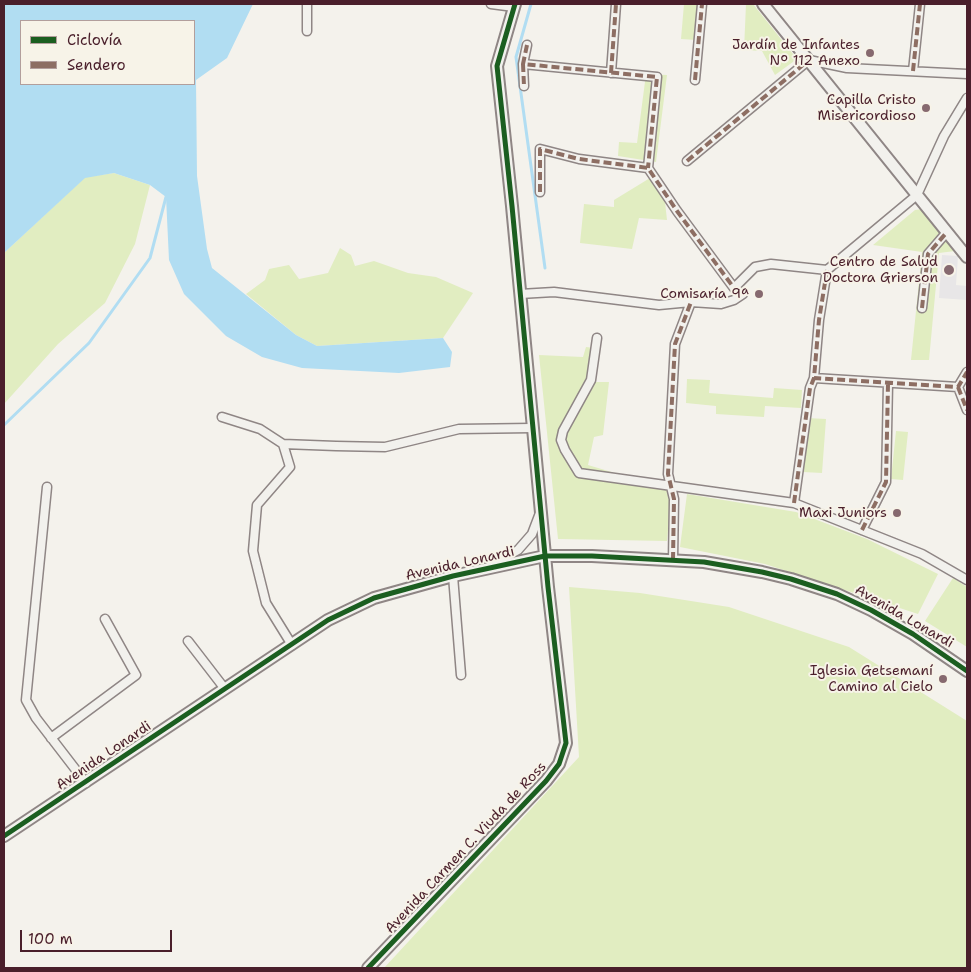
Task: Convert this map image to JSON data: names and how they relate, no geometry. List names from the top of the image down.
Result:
{
  "streets": {
    "street": ["Avenida Lonardi", "Avenida Carmen C. Viuda de Ross"]
  },
  "crossings": [
    ["Avenida Lonardi", "Avenida Carmen C. Viuda de Ross"]
  ],
  "places": [
    "Jardín de Infantes N° 112 Anexo",
    "Capilla Cristo Misericordioso",
    "Centro de Salud Doctora Grierson",
    "Comisaría 9ª",
    "Maxi Juniors",
    "Iglesia Getsemaní Camino al Cielo"
  ],
  "legend": ["Ciclovía", "Sendero"],
  "scale_bar": "100 m"
}
